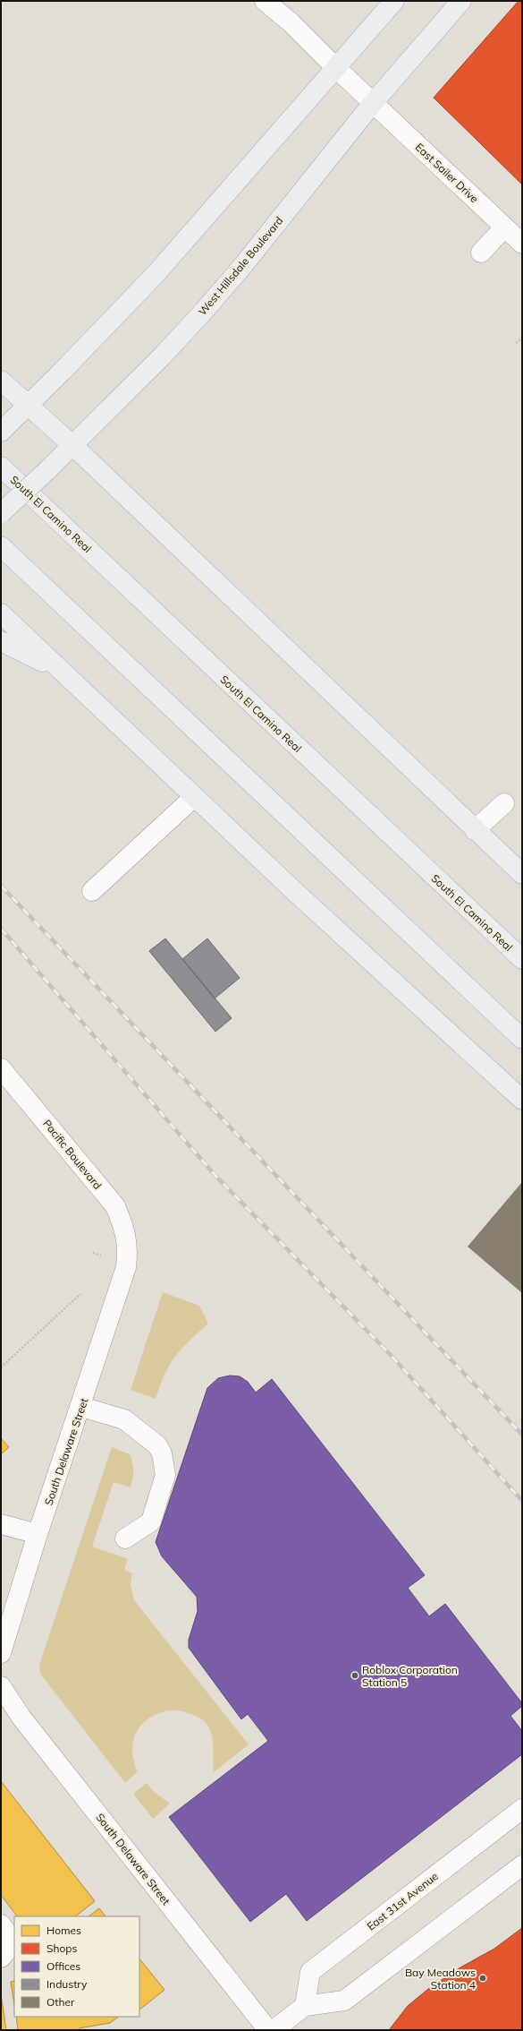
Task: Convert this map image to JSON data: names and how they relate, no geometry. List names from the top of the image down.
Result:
{
  "streets": {
    "main road": ["West Hillsdale Boulevard", "South El Camino Real"],
    "street": [
      "East Sailer Drive",
      "Pacific Boulevard",
      "South Delaware Street",
      "East 31st Avenue"
    ]
  },
  "crossings": [
    ["East Sailer Drive", "West Hillsdale Boulevard"],
    ["Pacific Boulevard", "South Delaware Street"]
  ],
  "places": ["Roblox Corporation Station 5", "Bay Meadows Station 4"],
  "legend": [
    "Homes",
    "Shops",
    "Offices",
    "Industry",
    "Other"
  ]
}
